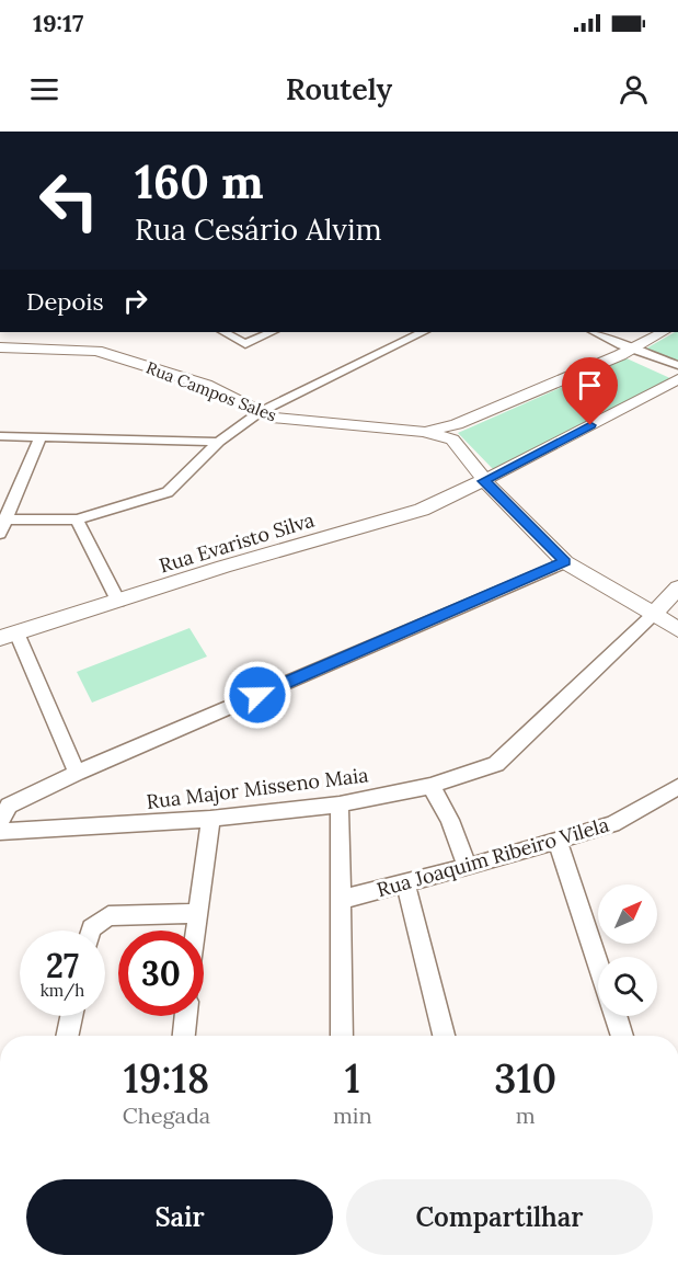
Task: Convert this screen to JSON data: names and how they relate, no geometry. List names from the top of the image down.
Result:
{
  "streets": {
    "main road": ["Rua Campos Sales", "Rua Evaristo Silva"],
    "street": ["Rua Major Misseno Maia", "Rua Joaquim Ribeiro Vilela"]
  },
  "north": "top right",
  "page": {
    "status": "19:17",
    "header": "Routely",
    "turn": ["160 m", "Rua Cesário Alvim"],
    "then": "Depois",
    "speed": "27 km/h",
    "limit": "30",
    "eta": [
      "19:18",
      "Chegada",
      "1",
      "min",
      "310",
      "m"
    ],
    "buttons": ["Sair", "Compartilhar"]
  }
}
